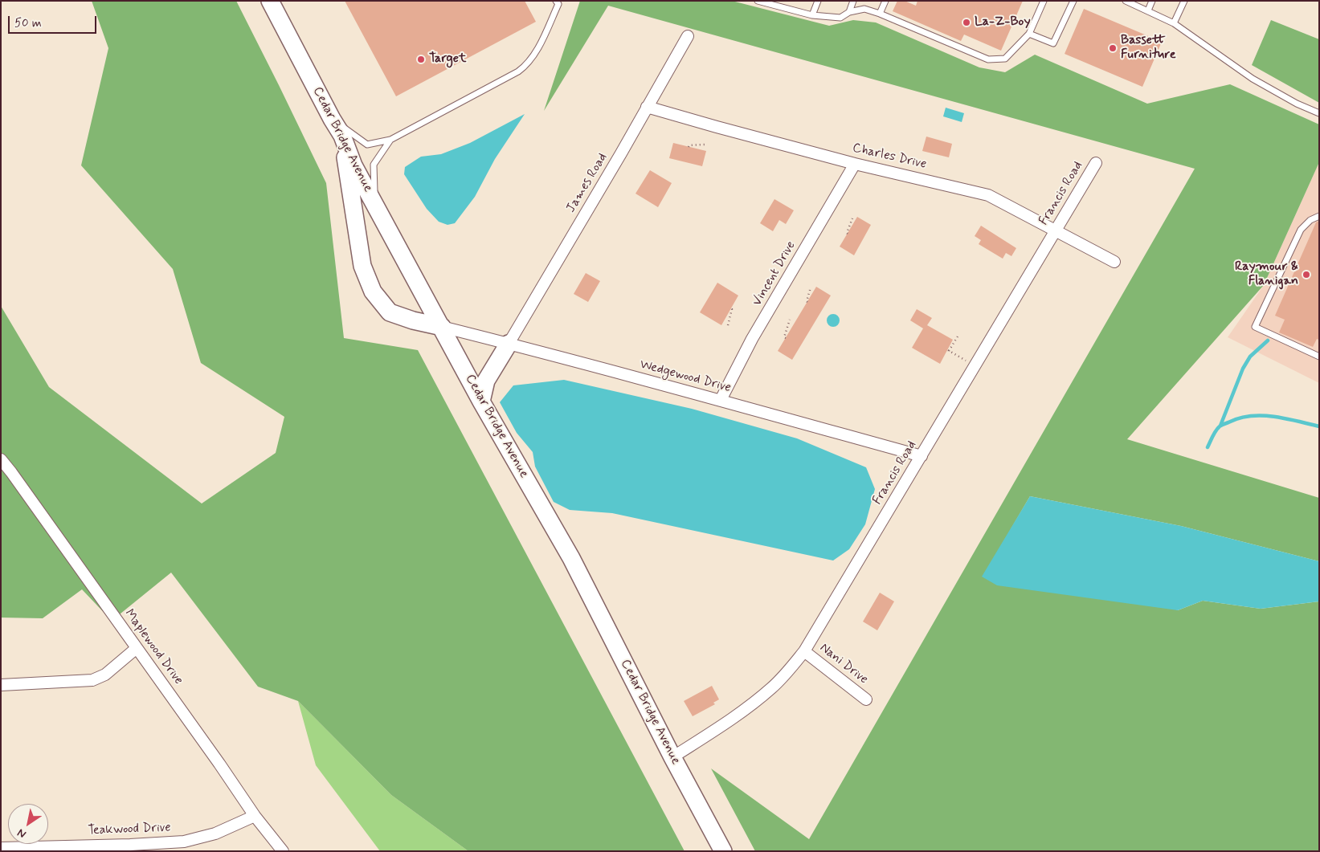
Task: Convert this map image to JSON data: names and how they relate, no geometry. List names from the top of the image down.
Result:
{
  "streets": {
    "main road": ["Cedar Bridge Avenue"],
    "street": [
      "Charles Drive",
      "James Road",
      "Francis Road",
      "Vincent Drive",
      "Wedgewood Drive",
      "Maplewood Drive",
      "Nani Drive",
      "Teakwood Drive"
    ]
  },
  "crossings": [
    ["Cedar Bridge Avenue", "Francis Road"],
    ["Cedar Bridge Avenue", "Wedgewood Drive"],
    ["Charles Drive", "James Road"],
    ["Charles Drive", "Francis Road"],
    ["Charles Drive", "Vincent Drive"],
    ["James Road", "Wedgewood Drive"],
    ["Francis Road", "Wedgewood Drive"],
    ["Francis Road", "Nani Drive"],
    ["Vincent Drive", "Wedgewood Drive"],
    ["Maplewood Drive", "Teakwood Drive"]
  ],
  "places": [
    "La-Z-Boy",
    "Bassett Furniture",
    "Target",
    "Raymour & Flanigan"
  ],
  "scale_bar": "50 m",
  "north": "bottom left"
}
